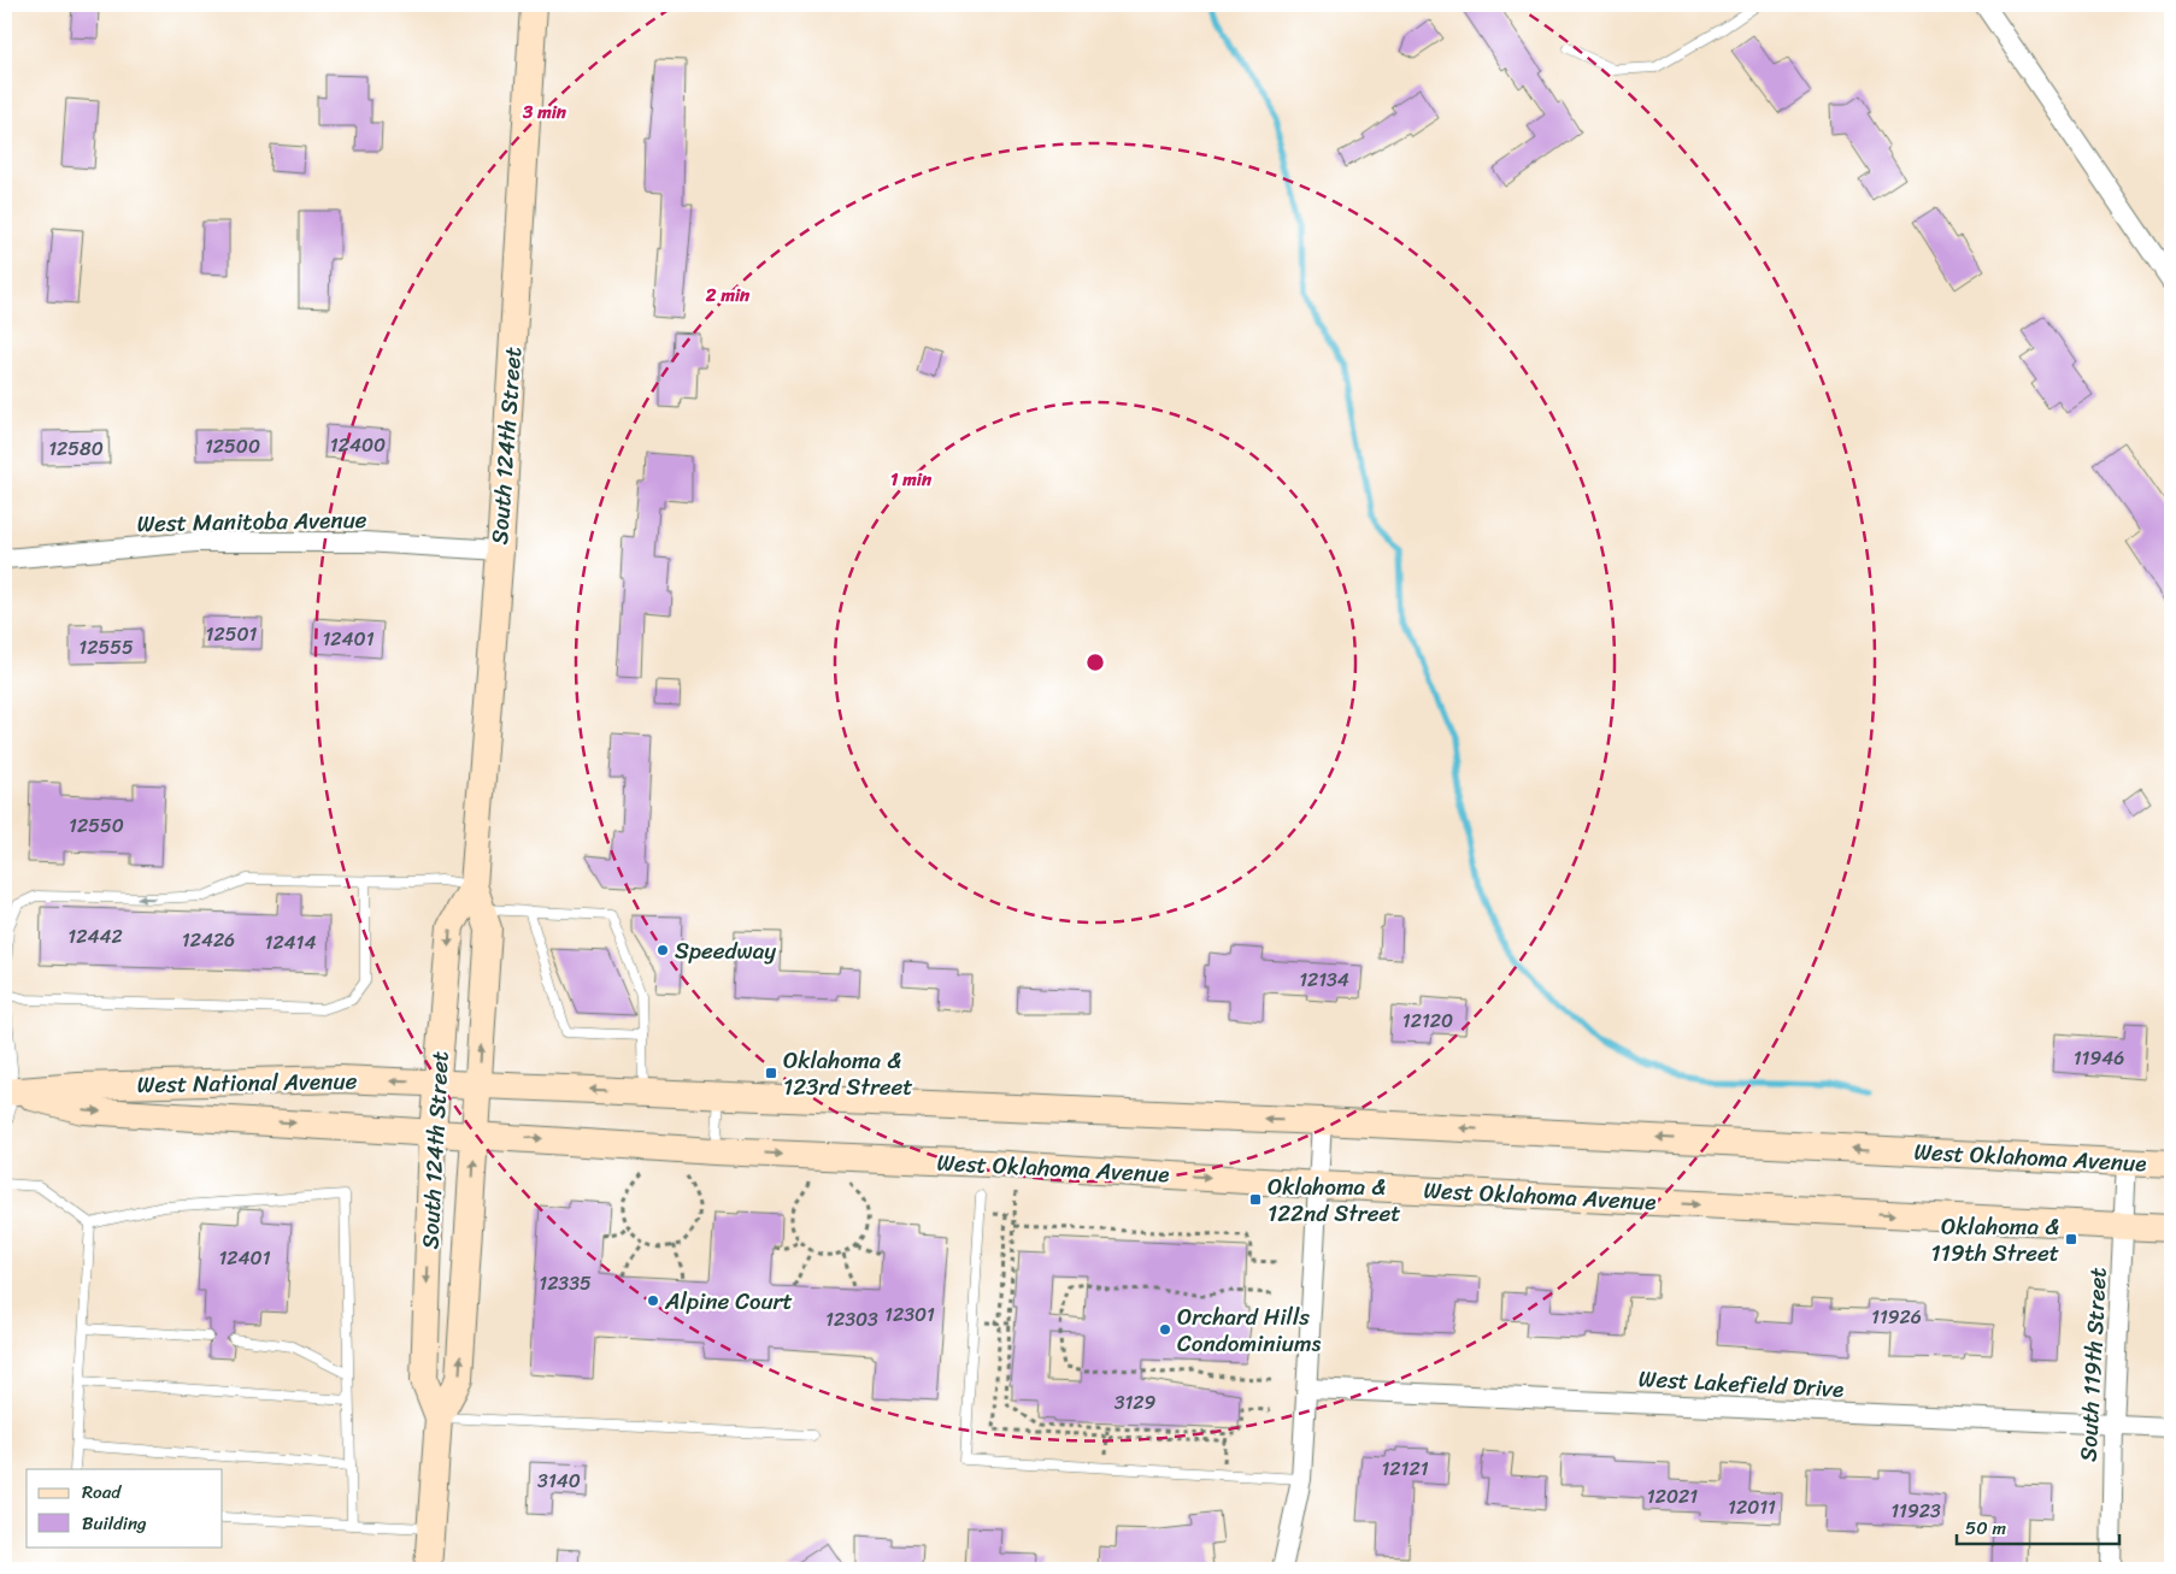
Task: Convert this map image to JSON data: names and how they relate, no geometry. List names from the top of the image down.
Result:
{
  "streets": {
    "main road": ["South 124th Street", "West National Avenue", "West Oklahoma Avenue"],
    "street": ["West Manitoba Avenue", "South 119th Street", "West Lakefield Drive"]
  },
  "crossings": [
    ["South 124th Street", "West Manitoba Avenue"],
    ["South 124th Street", "West National Avenue"],
    ["South 124th Street", "West Oklahoma Avenue"],
    ["West National Avenue", "West Oklahoma Avenue"],
    ["West Oklahoma Avenue", "South 119th Street"],
    ["South 119th Street", "West Lakefield Drive"]
  ],
  "places": {
    "other": ["Speedway", "Alpine Court", "Orchard Hills Condominiums"],
    "transit": ["Oklahoma & 123rd Street", "Oklahoma & 122nd Street", "Oklahoma & 119th Street"]
  },
  "house_numbers": [
    "12400",
    "12500",
    "12580",
    "12501",
    "12401",
    "12555",
    "12550",
    "12442",
    "12426",
    "12414",
    "12134",
    "12120",
    "11946",
    "12401",
    "12335",
    "12301",
    "11926",
    "12303",
    "3129",
    "12121",
    "3140",
    "12021",
    "12011",
    "11923"
  ],
  "legend": ["Road", "Building"],
  "scale_bar": "50 m",
  "rings": ["3 min", "2 min", "1 min"]
}
